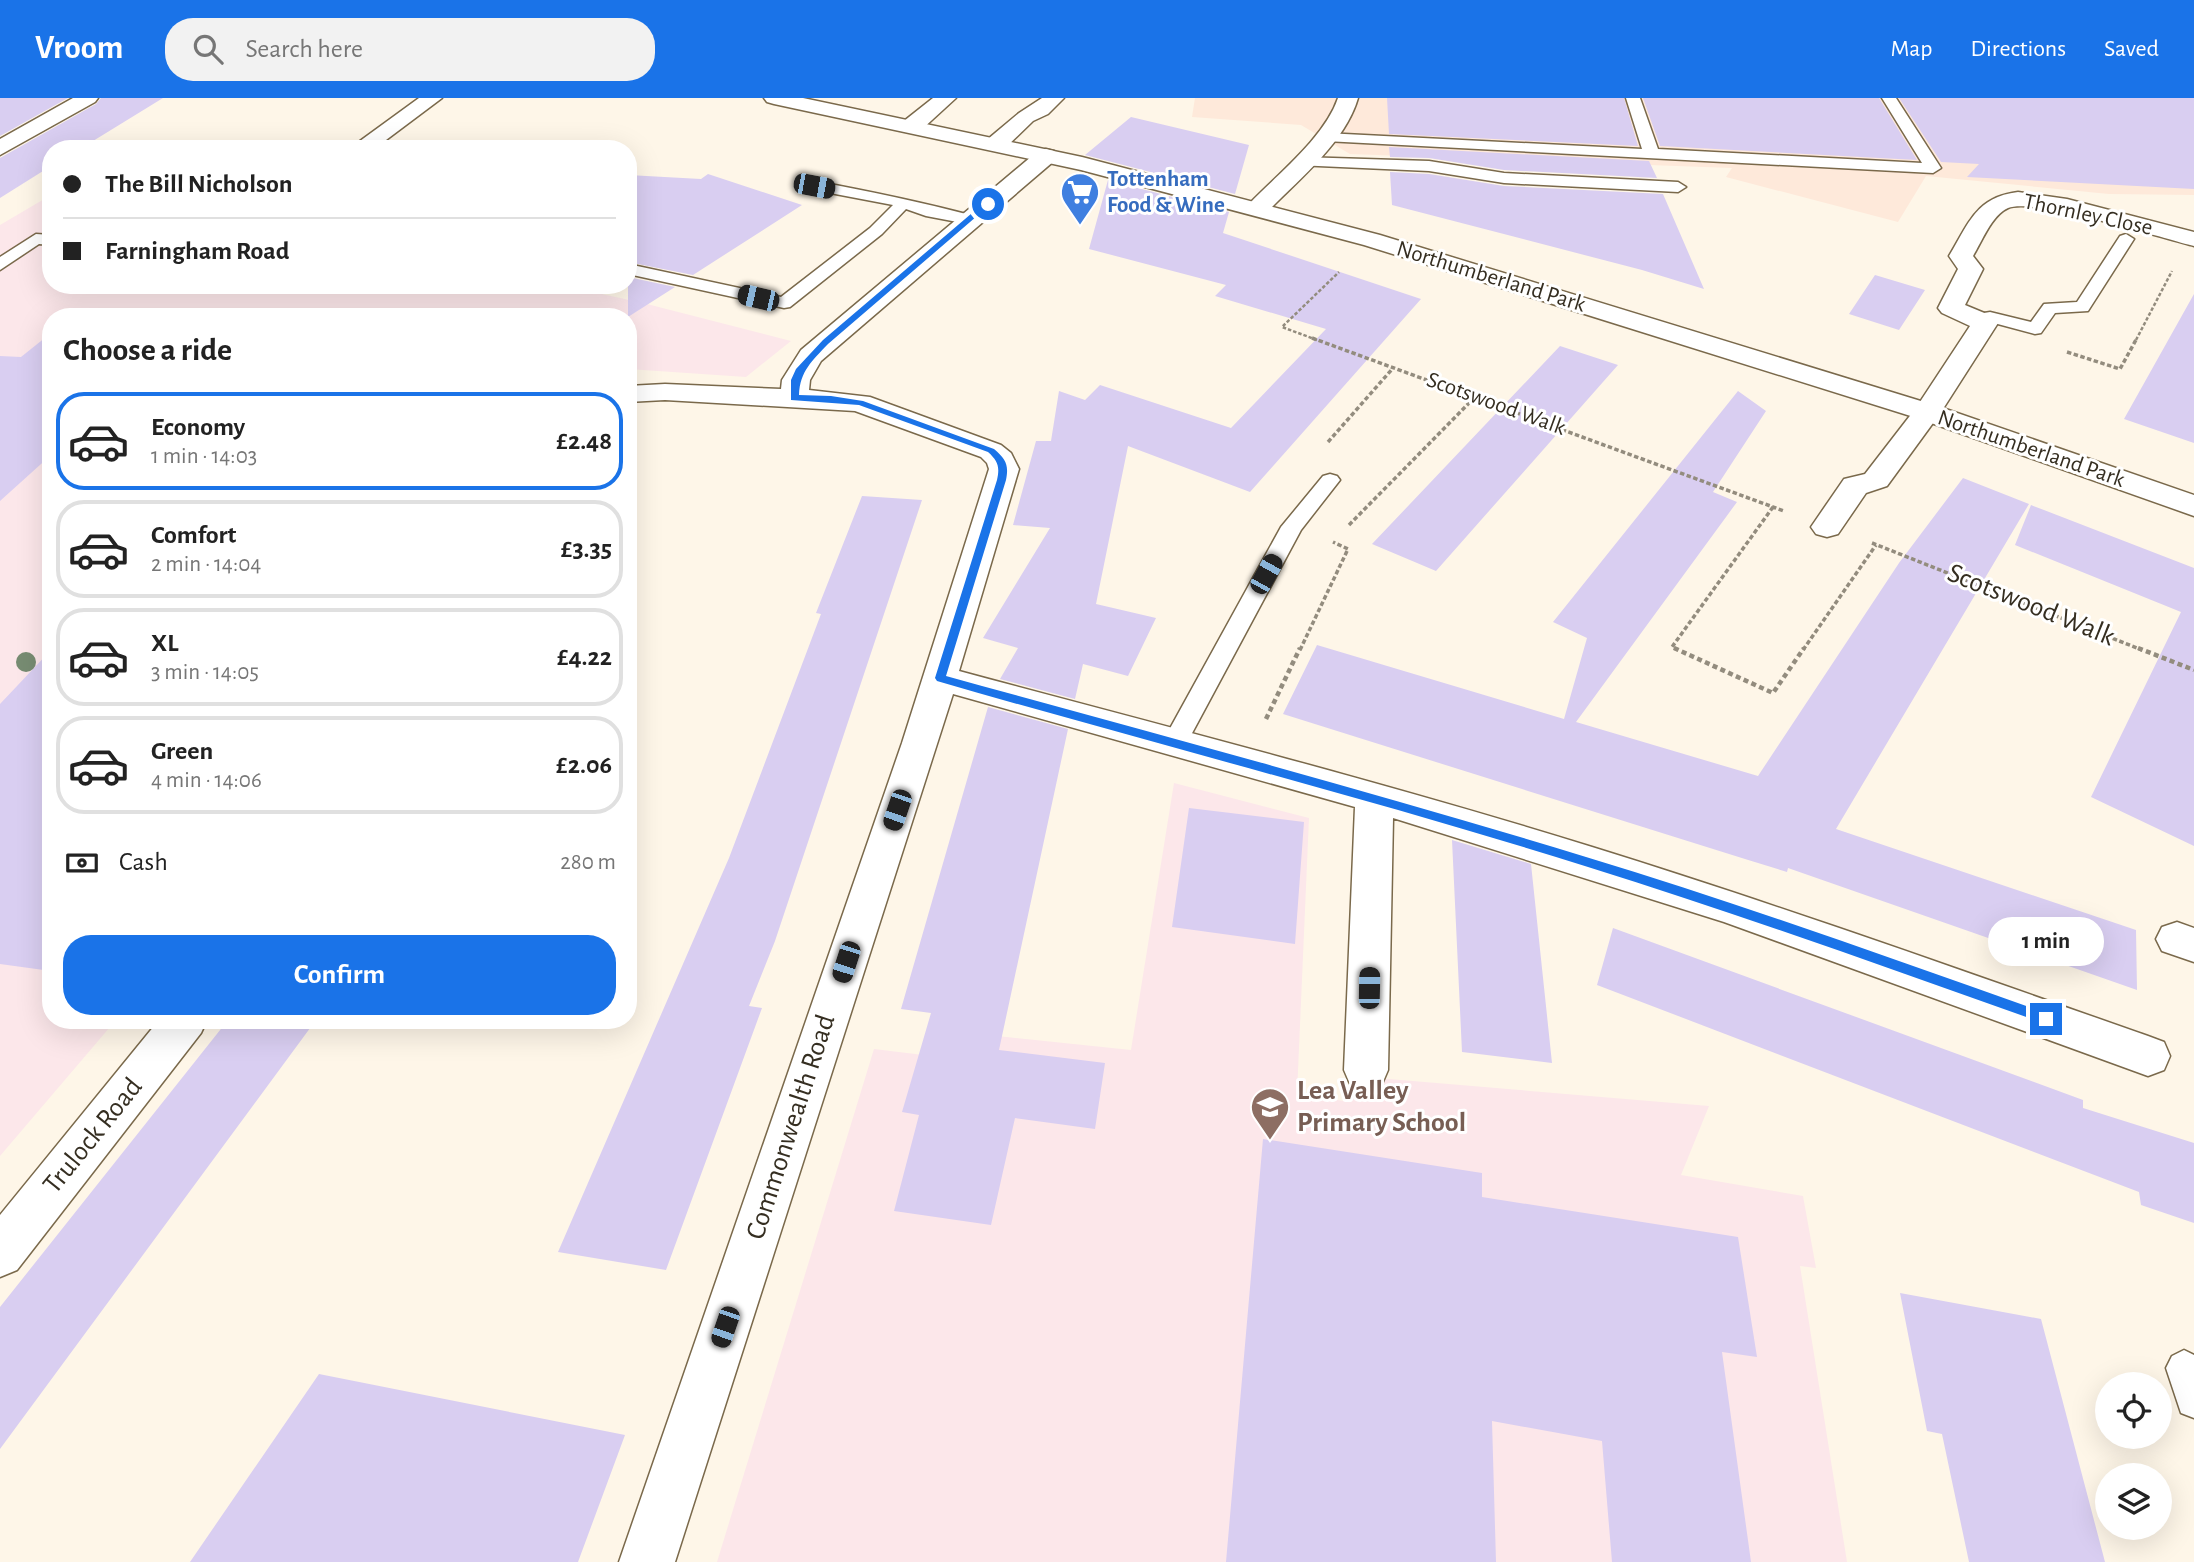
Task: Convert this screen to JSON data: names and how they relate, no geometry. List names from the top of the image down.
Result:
{
  "streets": {
    "street": [
      "Thornley Close",
      "Northumberland Park",
      "Commonwealth Road",
      "Trulock Road"
    ],
    "path": ["Scotswood Walk"]
  },
  "crossings": [
    ["Northumberland Park", "Scotswood Walk"]
  ],
  "places": {
    "supermarket": ["Tottenham Food & Wine"],
    "school or university": ["Lea Valley Primary School"]
  },
  "page": {
    "header": "Vroom",
    "search": "Search here",
    "nav": ["Map", "Directions", "Saved"],
    "banner": ["The Bill Nicholson", "Farningham Road"],
    "heading": "Choose a ride",
    "list": [
      {
        "name": "Economy",
        "note": "1 min · 14:03",
        "value": "£2.48"
      },
      {
        "name": "Comfort",
        "note": "2 min · 14:04",
        "value": "£3.35"
      },
      {
        "name": "XL",
        "note": "3 min · 14:05",
        "value": "£4.22"
      },
      {
        "name": "Green",
        "note": "4 min · 14:06",
        "value": "£2.06"
      }
    ],
    "pay": ["Cash", "280 m"],
    "bubble": "1 min",
    "buttons": "Confirm"
  }
}
